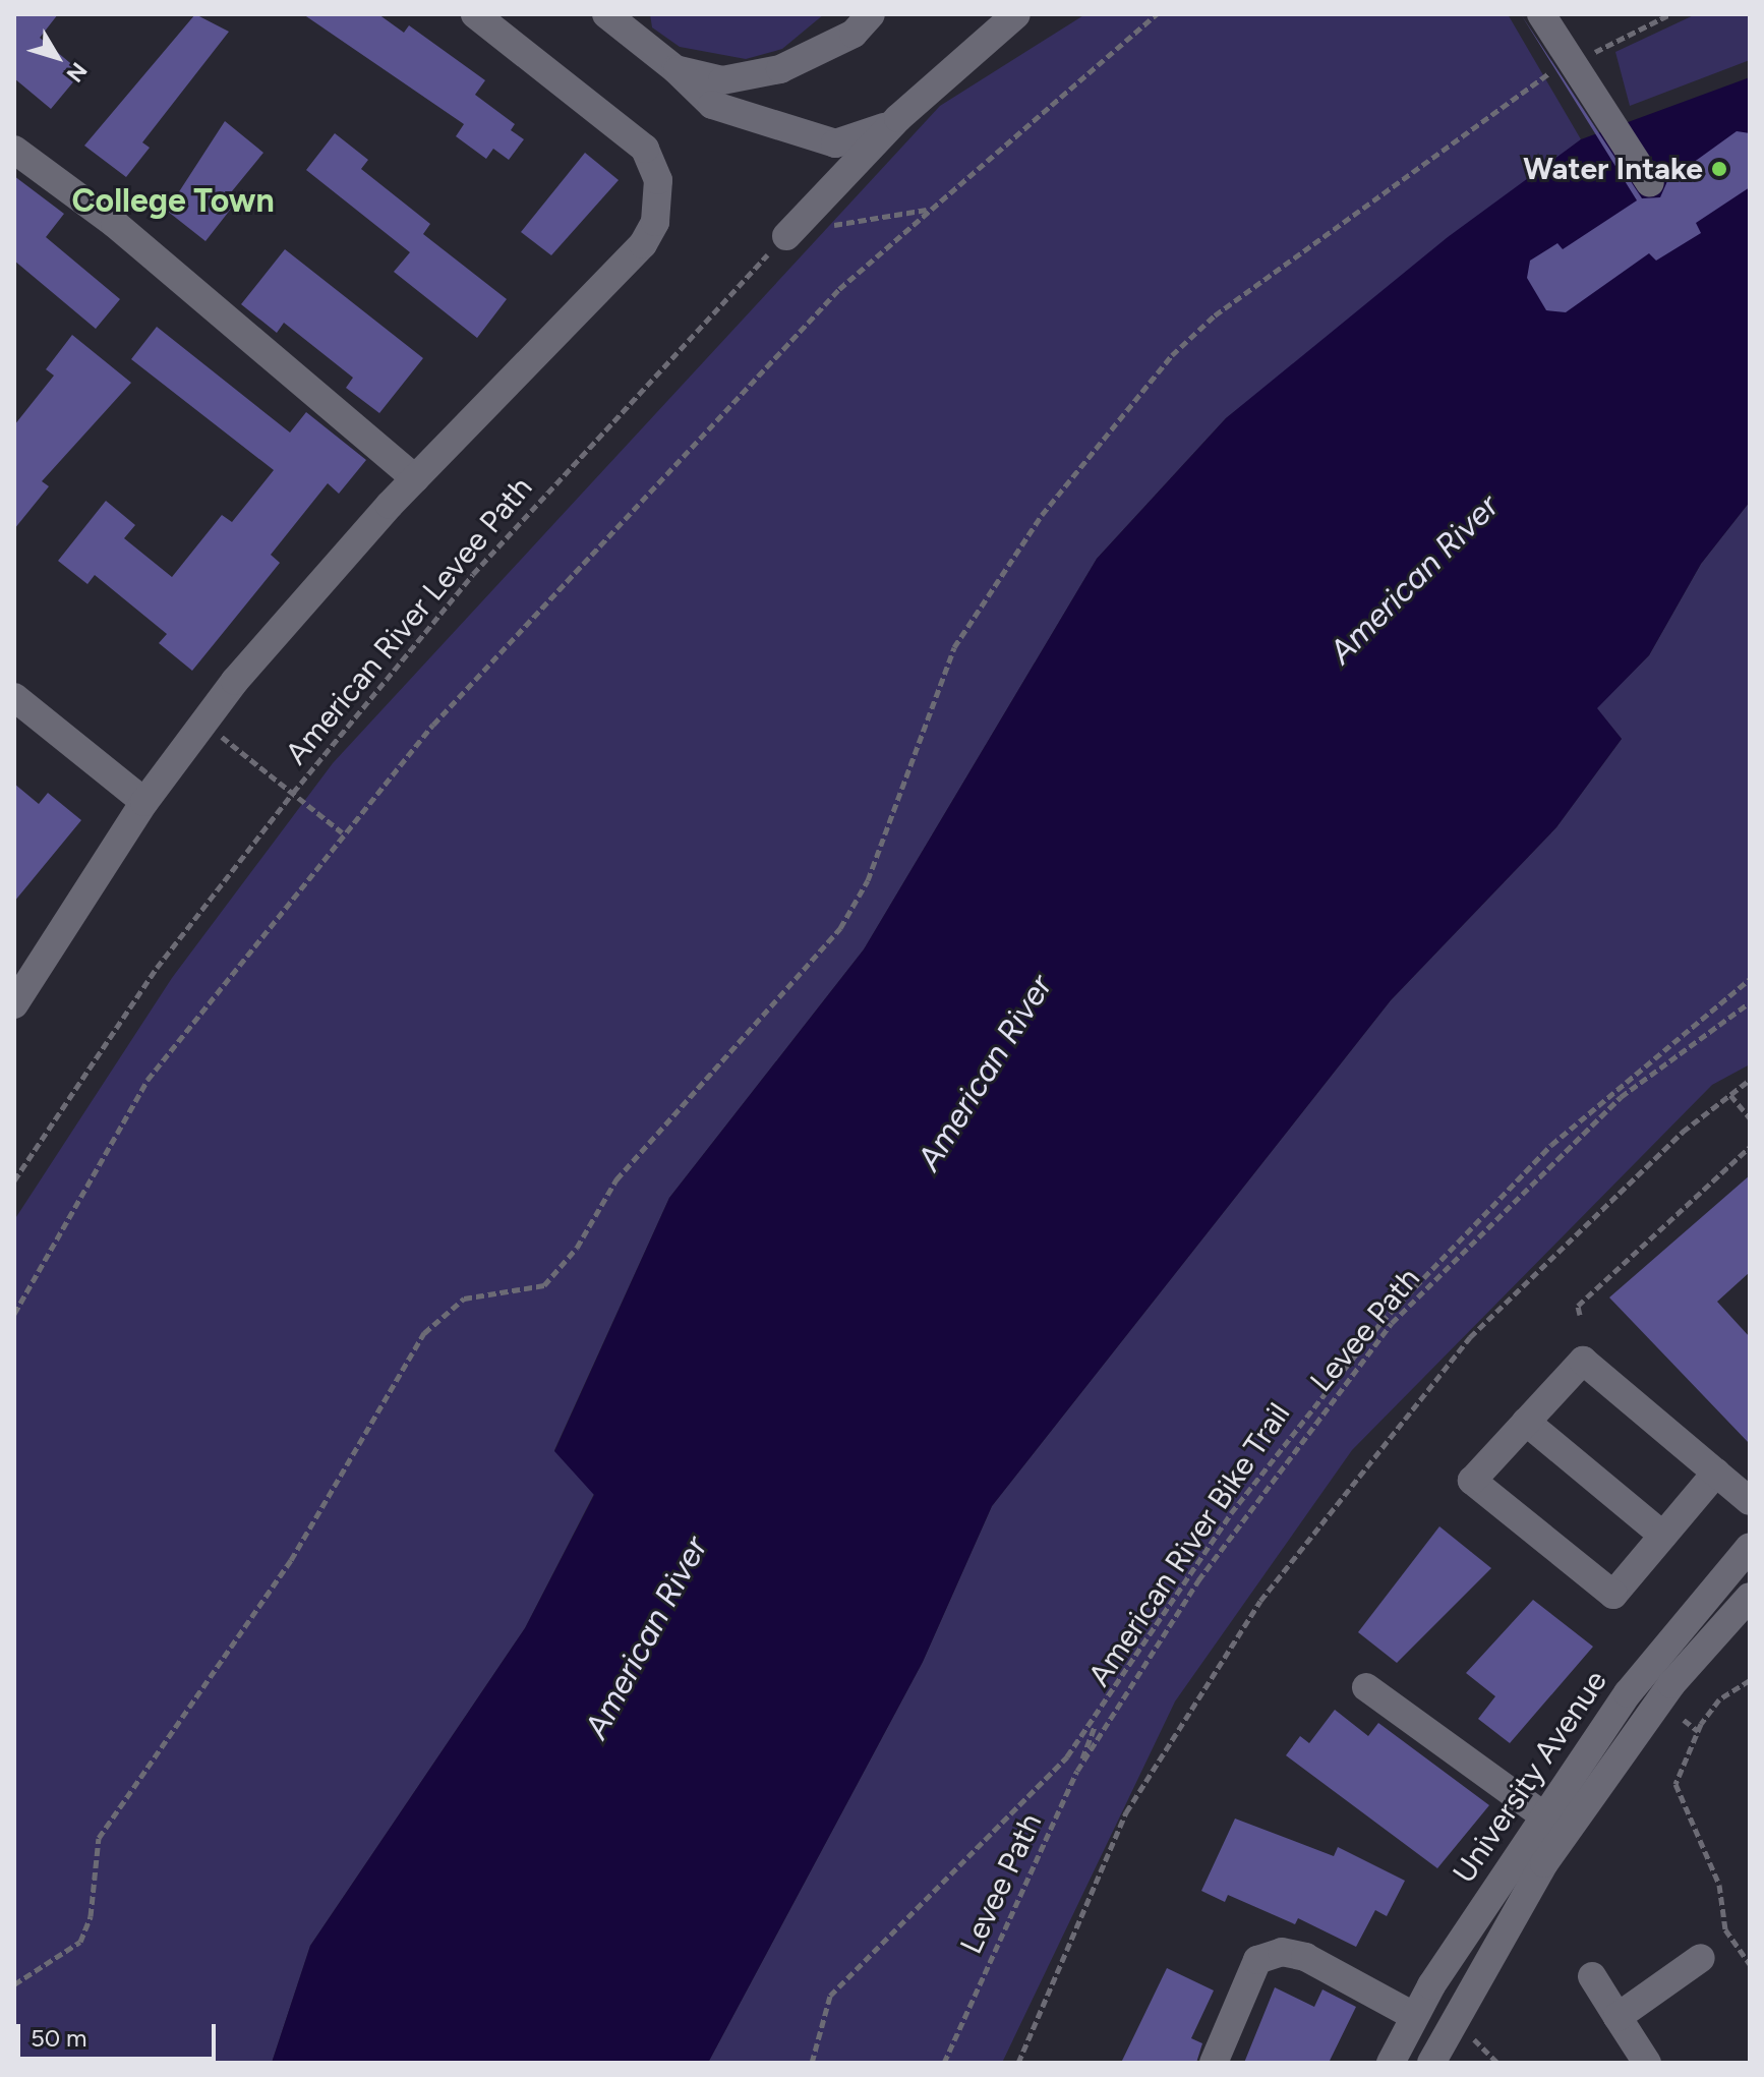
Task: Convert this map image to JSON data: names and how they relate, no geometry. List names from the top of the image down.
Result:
{
  "streets": {
    "street": ["University Avenue"],
    "path": ["American River Levee Path", "Levee Path", "American River Bike Trail"]
  },
  "districts": ["College Town"],
  "water": ["American River"],
  "places": ["Water Intake"],
  "scale_bar": "50 m",
  "north": "bottom right"
}
